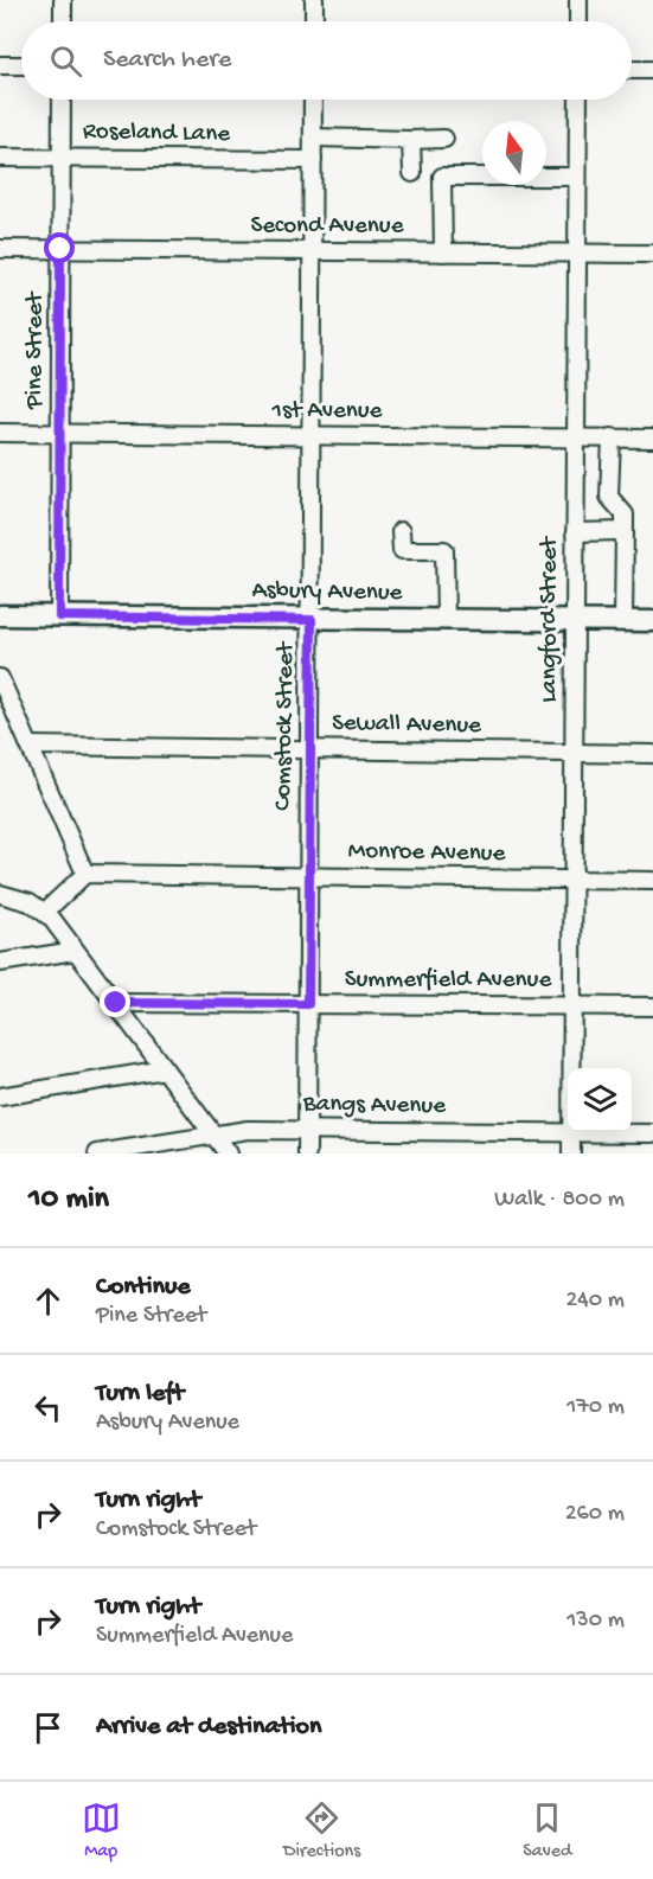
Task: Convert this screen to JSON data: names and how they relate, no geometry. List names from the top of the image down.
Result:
{
  "streets": {
    "main road": ["Asbury Avenue"],
    "street": [
      "Roseland Lane",
      "Second Avenue",
      "Pine Street",
      "1st Avenue",
      "Langford Street",
      "Sewall Avenue",
      "Comstock Street",
      "Monroe Avenue",
      "Summerfield Avenue",
      "Bangs Avenue"
    ]
  },
  "crossings": [
    ["Roseland Lane", "Pine Street"],
    ["Roseland Lane", "Comstock Street"],
    ["Second Avenue", "Pine Street"],
    ["Second Avenue", "Langford Street"],
    ["Second Avenue", "Comstock Street"],
    ["Pine Street", "1st Avenue"],
    ["Pine Street", "Asbury Avenue"],
    ["1st Avenue", "Langford Street"],
    ["1st Avenue", "Comstock Street"],
    ["Asbury Avenue", "Langford Street"],
    ["Asbury Avenue", "Comstock Street"],
    ["Langford Street", "Sewall Avenue"],
    ["Langford Street", "Monroe Avenue"],
    ["Langford Street", "Summerfield Avenue"],
    ["Langford Street", "Bangs Avenue"],
    ["Sewall Avenue", "Comstock Street"],
    ["Comstock Street", "Monroe Avenue"],
    ["Comstock Street", "Summerfield Avenue"],
    ["Comstock Street", "Bangs Avenue"]
  ],
  "north": "top",
  "page": {
    "search": "Search here",
    "heading": ["10 min", "Walk · 800 m"],
    "list": [
      ["Continue", "Pine Street", "240 m"],
      ["Turn left", "Asbury Avenue", "170 m"],
      ["Turn right", "Comstock Street", "260 m"],
      ["Turn right", "Summerfield Avenue", "130 m"],
      "Arrive at destination"
    ],
    "nav": ["Map", "Directions", "Saved"]
  }
}
